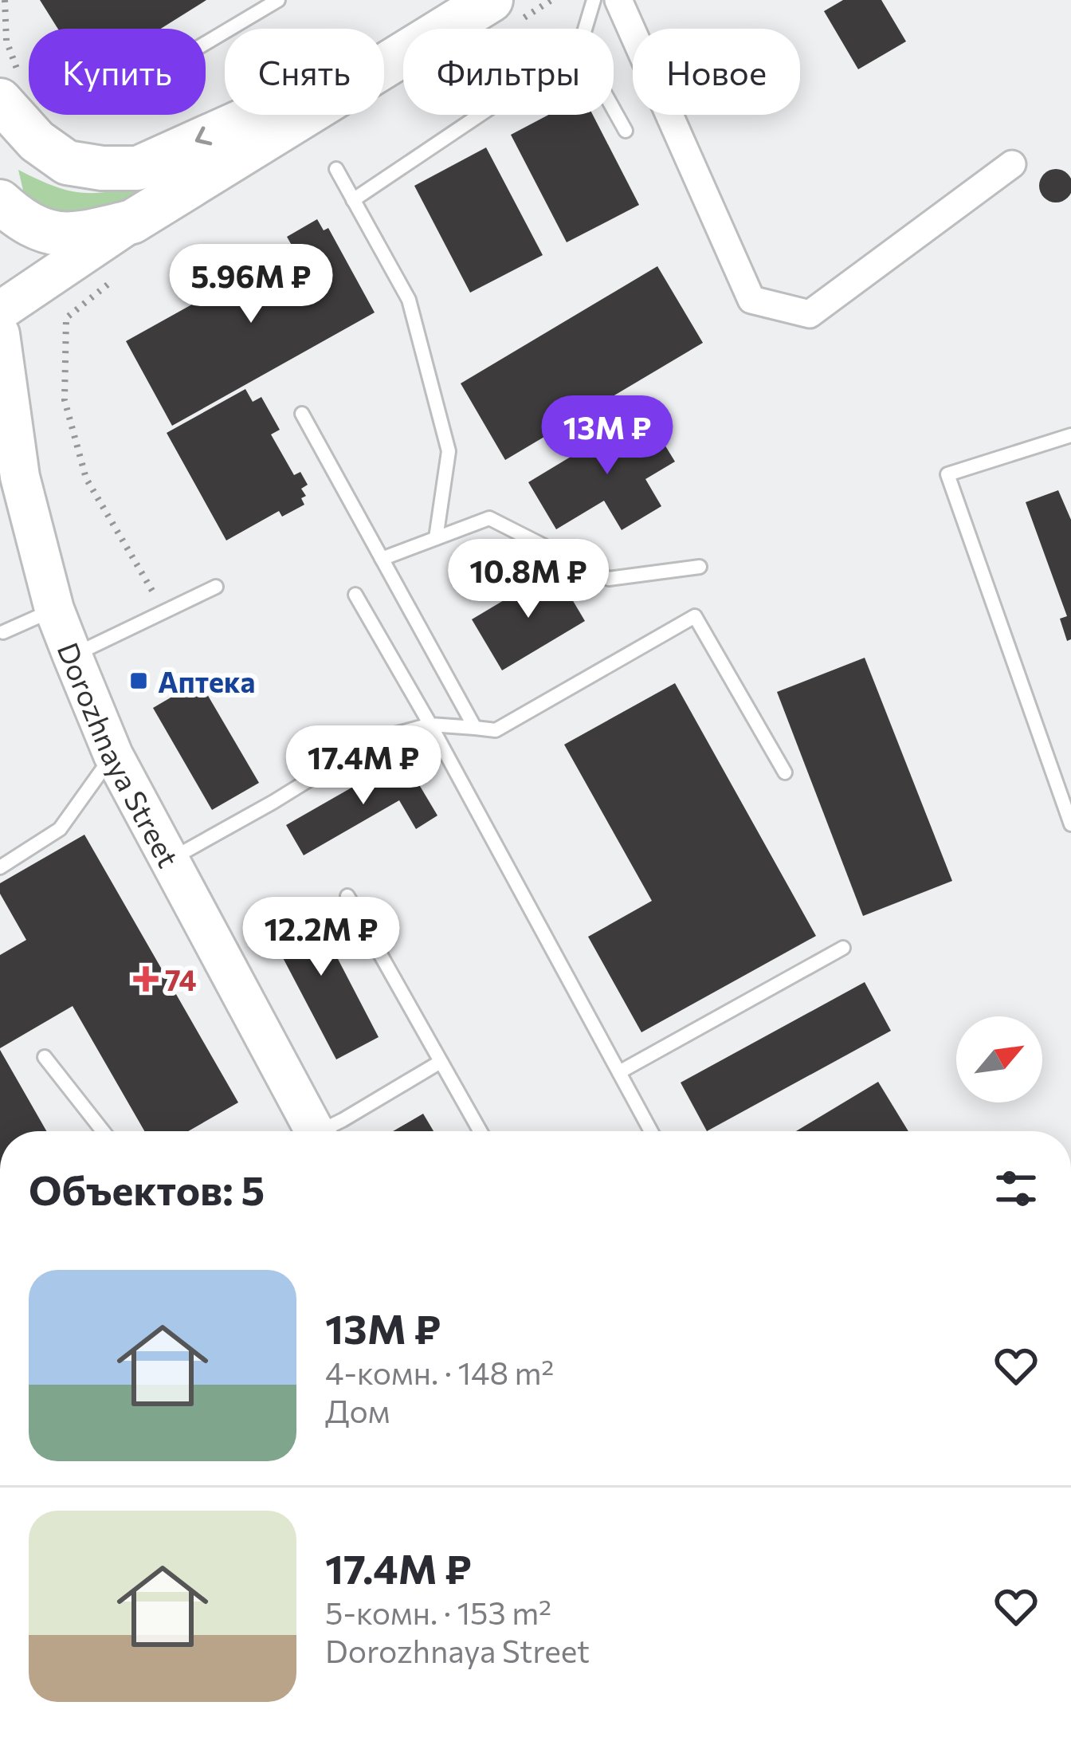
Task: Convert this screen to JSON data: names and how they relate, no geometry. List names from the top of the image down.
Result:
{
  "streets": {
    "main road": ["Dorozhnaya Street"]
  },
  "places": {
    "transit": ["Аптека"],
    "health": ["74"]
  },
  "north": "top right",
  "page": {
    "chip": [
      "Купить",
      "Снять",
      "Фильтры",
      "Новое"
    ],
    "price": [
      "5.96M ₽",
      "13M ₽",
      "10.8M ₽",
      "17.4M ₽",
      "12.2M ₽"
    ],
    "heading": "Объектов: 5",
    "list": [
      {
        "name": "13M ₽",
        "note": "4-комн. · 148 m² · Дом"
      },
      {
        "name": "17.4M ₽",
        "note": "5-комн. · 153 m² · Dorozhnaya Street"
      }
    ]
  }
}
